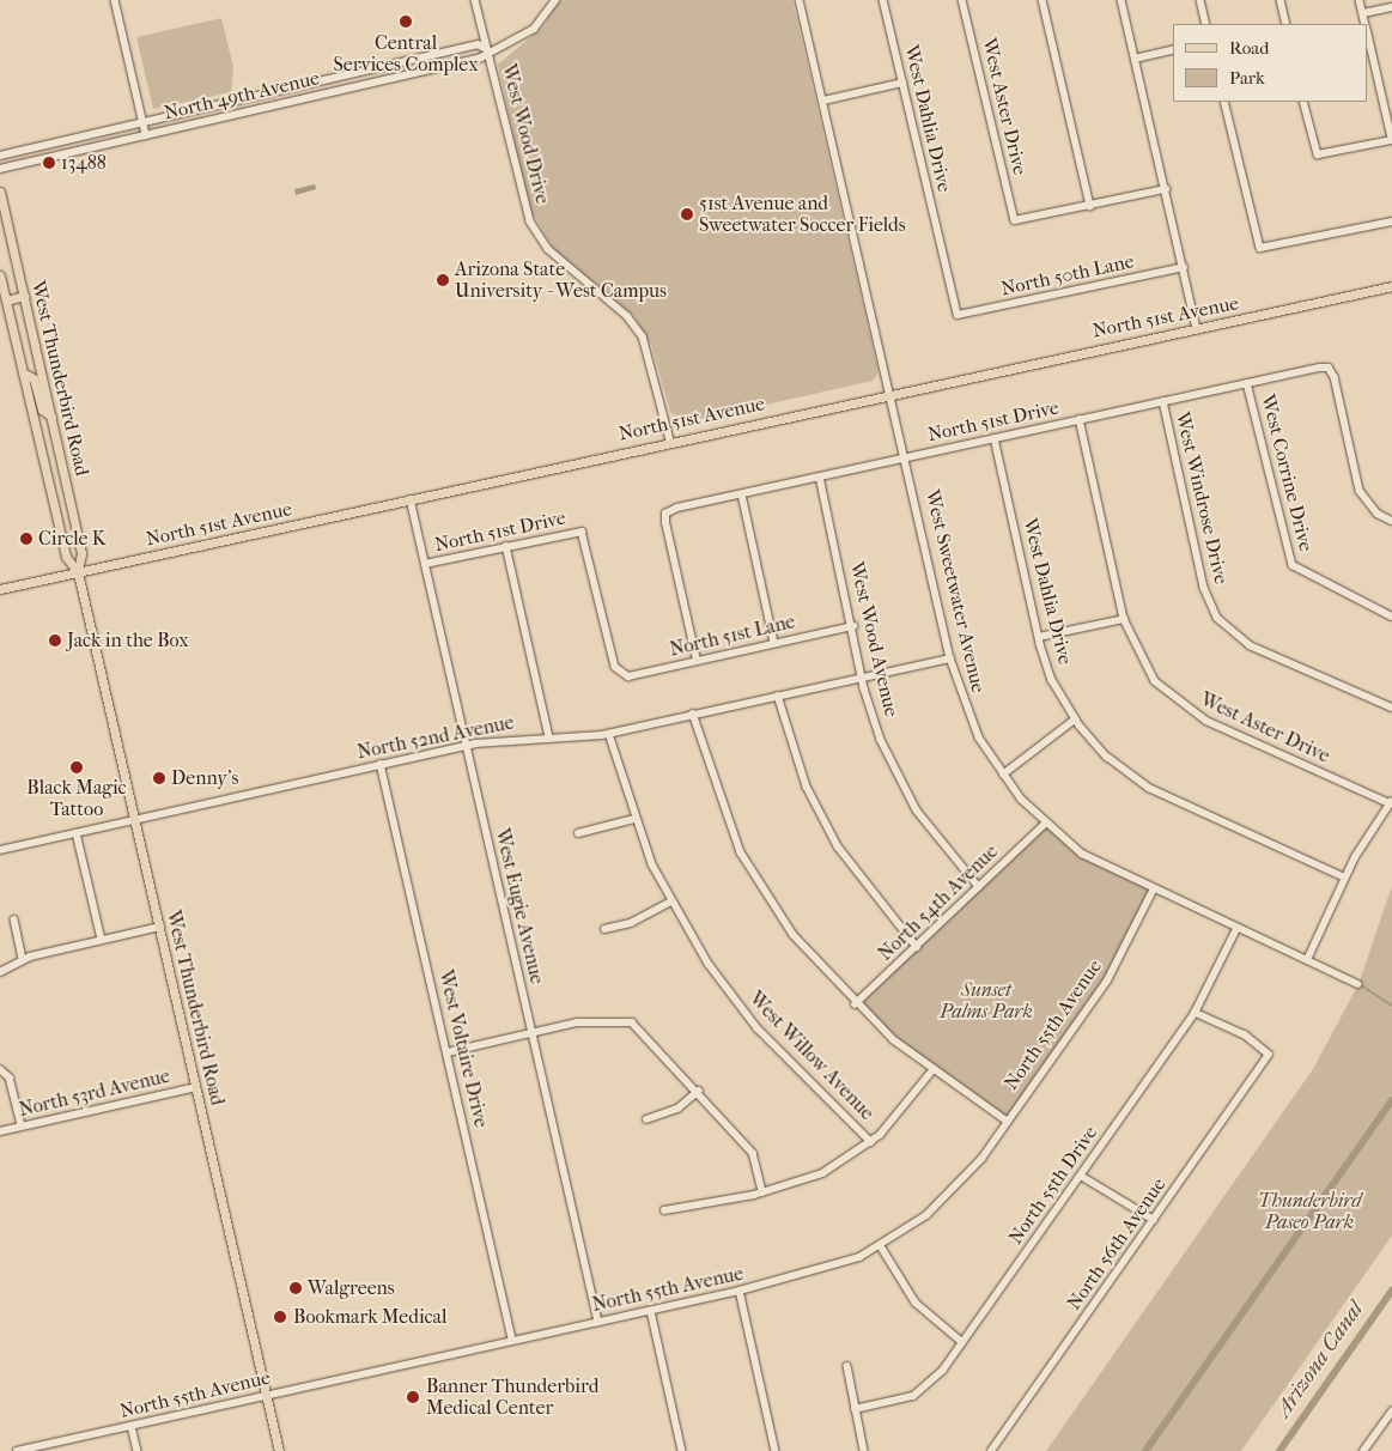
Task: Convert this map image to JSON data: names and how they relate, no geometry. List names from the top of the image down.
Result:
{
  "streets": {
    "main road": ["North 51st Avenue", "West Thunderbird Road"],
    "street": [
      "North 49th Avenue",
      "West Aster Drive",
      "West Dahlia Drive",
      "West Wood Drive",
      "North 50th Lane",
      "North 51st Drive",
      "West Corrine Drive",
      "West Windrose Drive",
      "West Sweetwater Avenue",
      "North 51st Lane",
      "West Wood Avenue",
      "North 52nd Avenue",
      "North 54th Avenue",
      "West Eugie Avenue",
      "North 55th Avenue",
      "West Voltaire Drive",
      "West Willow Avenue",
      "North 53rd Avenue",
      "North 55th Drive",
      "North 56th Avenue"
    ]
  },
  "crossings": [
    ["North 49th Avenue", "West Wood Drive"],
    ["West Aster Drive", "North 51st Drive"],
    ["West Dahlia Drive", "North 50th Lane"],
    ["West Dahlia Drive", "North 51st Drive"],
    ["West Wood Drive", "North 51st Avenue"],
    ["North 51st Avenue", "West Thunderbird Road"],
    ["North 51st Avenue", "West Sweetwater Avenue"],
    ["North 51st Avenue", "West Eugie Avenue"],
    ["West Thunderbird Road", "North 52nd Avenue"],
    ["West Thunderbird Road", "North 55th Avenue"],
    ["West Thunderbird Road", "North 53rd Avenue"],
    ["North 51st Drive", "West Corrine Drive"],
    ["North 51st Drive", "West Windrose Drive"],
    ["North 51st Drive", "West Sweetwater Avenue"],
    ["North 51st Drive", "North 51st Lane"],
    ["North 51st Drive", "West Wood Avenue"],
    ["North 51st Drive", "West Eugie Avenue"],
    ["West Sweetwater Avenue", "North 52nd Avenue"],
    ["West Sweetwater Avenue", "North 54th Avenue"],
    ["West Sweetwater Avenue", "North 55th Avenue"],
    ["West Sweetwater Avenue", "North 55th Drive"],
    ["North 51st Lane", "West Wood Avenue"],
    ["West Wood Avenue", "North 52nd Avenue"],
    ["West Wood Avenue", "North 54th Avenue"],
    ["North 52nd Avenue", "West Eugie Avenue"],
    ["North 52nd Avenue", "West Voltaire Drive"],
    ["North 52nd Avenue", "West Willow Avenue"],
    ["West Eugie Avenue", "North 55th Avenue"],
    ["North 55th Avenue", "West Voltaire Drive"],
    ["North 55th Drive", "North 56th Avenue"]
  ],
  "water": ["Arizona Canal"],
  "parks": ["Sunset Palms Park", "Thunderbird Paseo Park"],
  "places": [
    "Central Services Complex",
    "13488",
    "51st Avenue and Sweetwater Soccer Fields",
    "Arizona State University - West Campus",
    "Circle K",
    "Jack in the Box",
    "Black Magic Tattoo",
    "Denny's",
    "Walgreens",
    "Bookmark Medical",
    "Banner Thunderbird Medical Center"
  ],
  "legend": ["Road", "Park"]
}
